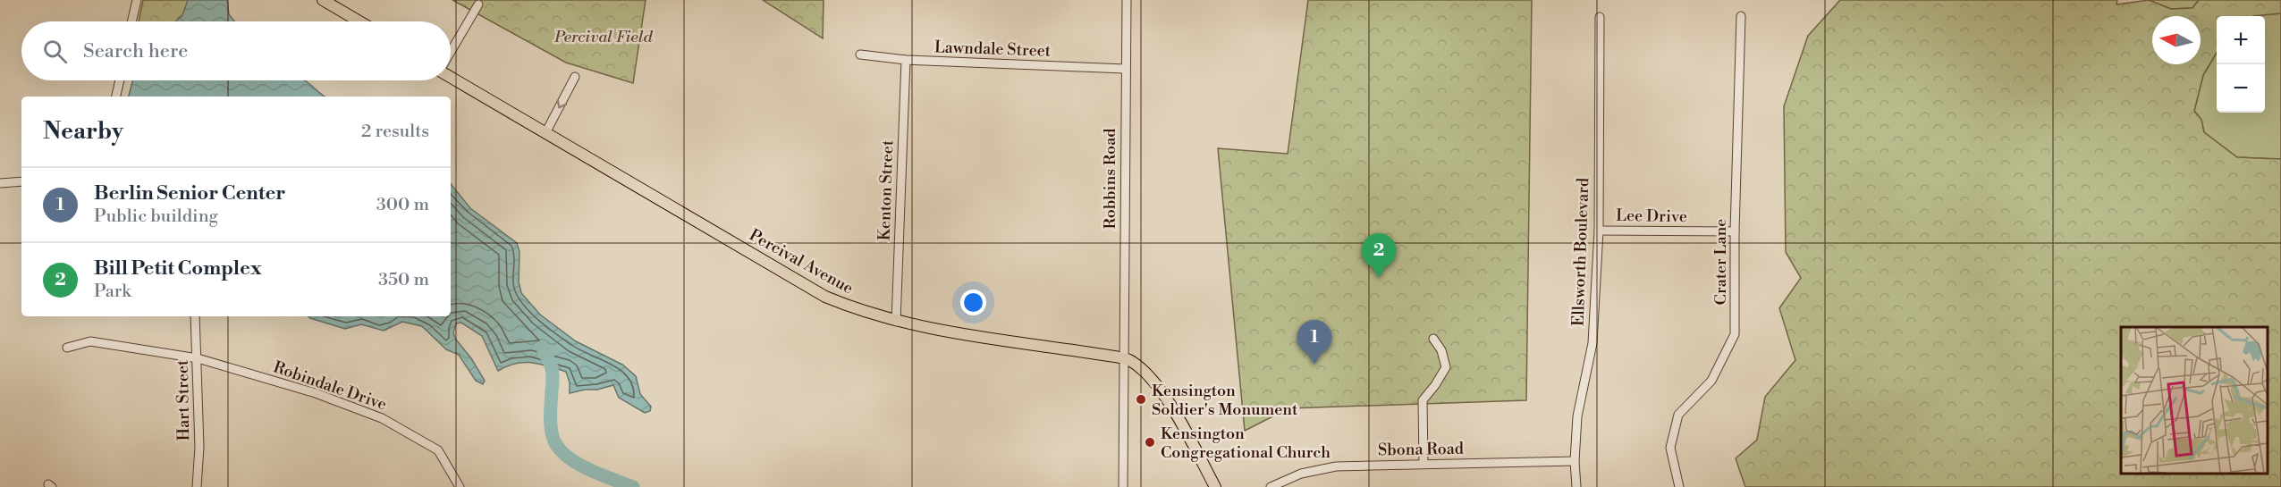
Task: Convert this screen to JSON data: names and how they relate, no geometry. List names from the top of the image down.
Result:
{
  "streets": {
    "main road": ["Percival Avenue"],
    "street": [
      "Lawndale Street",
      "Robbins Road",
      "Kenton Street",
      "Lee Drive",
      "Ellsworth Boulevard",
      "Crater Lane",
      "Robindale Drive",
      "Hart Street",
      "Sbona Road"
    ]
  },
  "crossings": [
    ["Lawndale Street", "Robbins Road"],
    ["Lawndale Street", "Kenton Street"],
    ["Robbins Road", "Percival Avenue"],
    ["Kenton Street", "Percival Avenue"],
    ["Lee Drive", "Ellsworth Boulevard"],
    ["Lee Drive", "Crater Lane"],
    ["Ellsworth Boulevard", "Sbona Road"],
    ["Robindale Drive", "Hart Street"]
  ],
  "parks": ["Percival Field"],
  "places": ["Kensington Soldier's Monument", "Kensington Congregational Church"],
  "north": "left",
  "page": {
    "map_buttons": ["+", "−"],
    "search": "Search here",
    "heading": ["Nearby", "2 results"],
    "list": [
      {
        "mark": "1",
        "name": "Berlin Senior Center",
        "note": "Public building",
        "value": "300 m"
      },
      {
        "mark": "2",
        "name": "Bill Petit Complex",
        "note": "Park",
        "value": "350 m"
      }
    ],
    "pins": ["2", "1"]
  }
}
